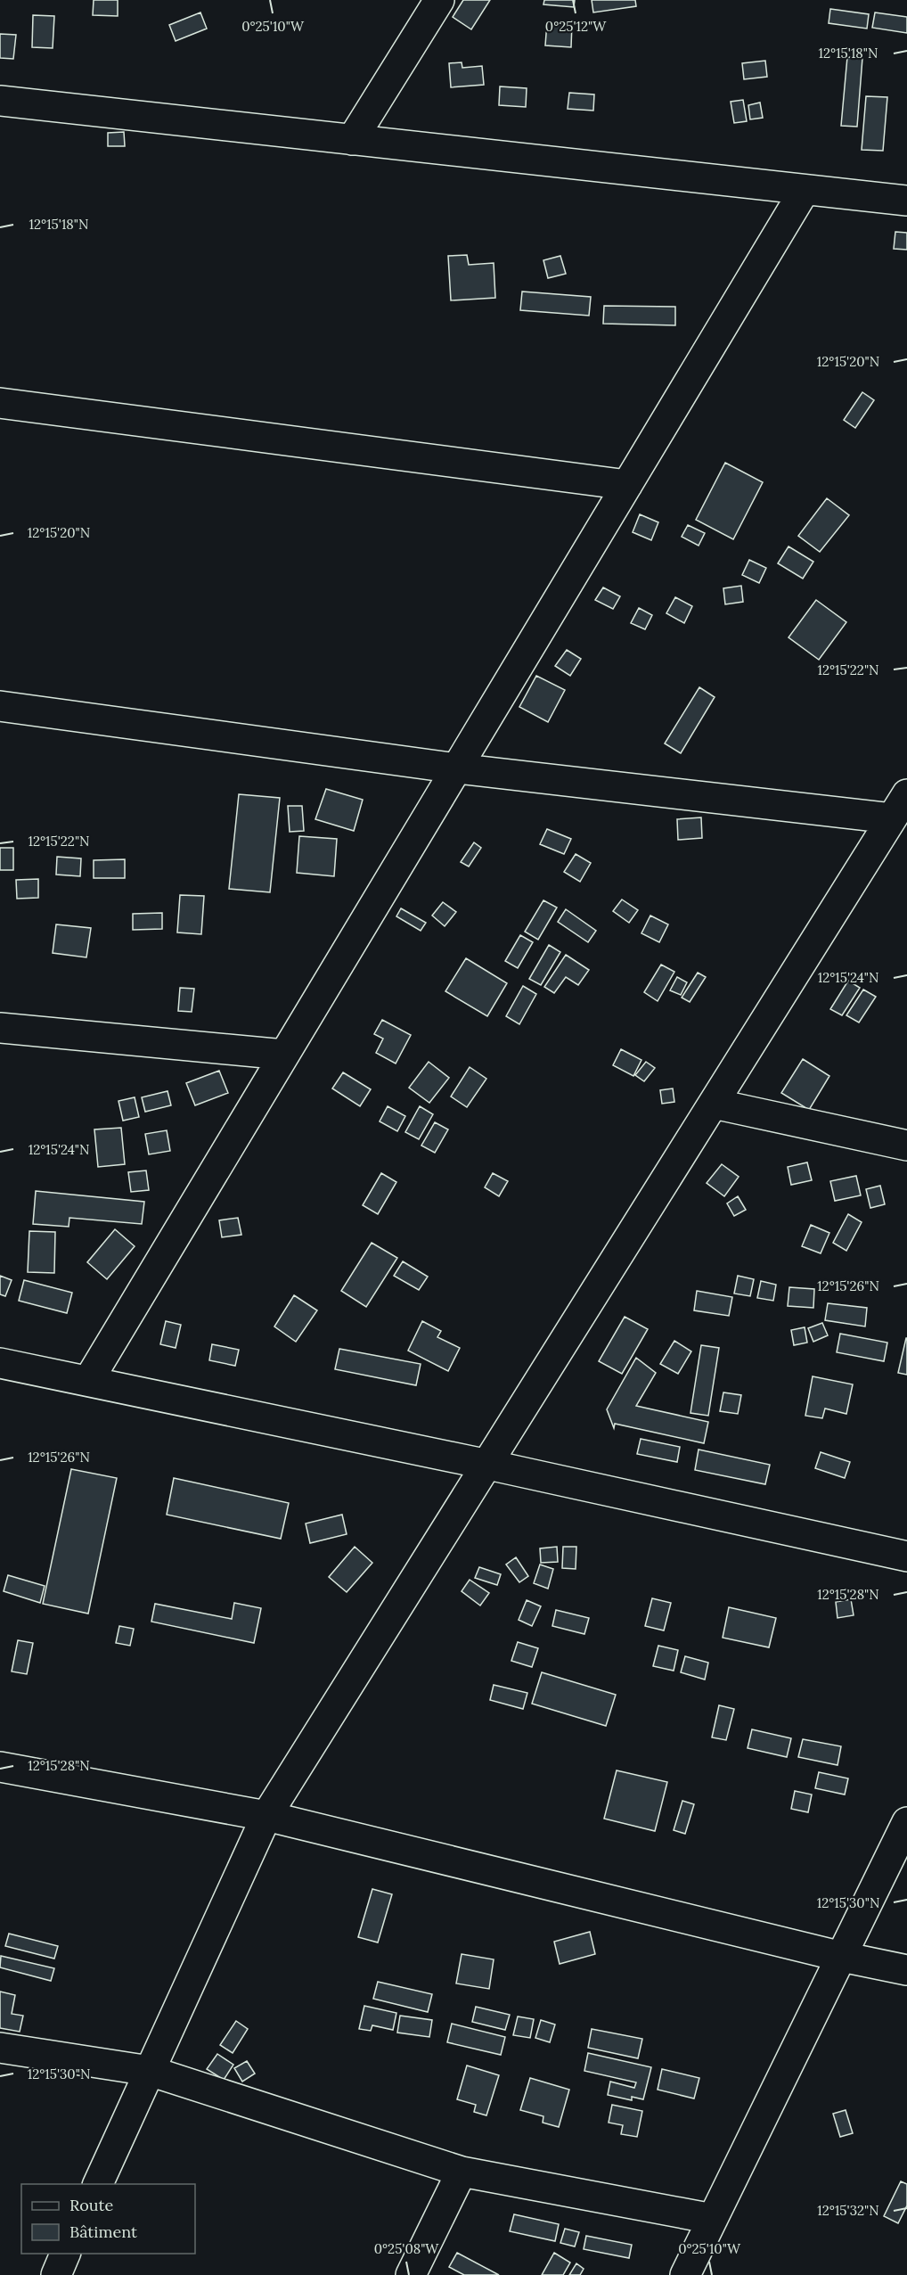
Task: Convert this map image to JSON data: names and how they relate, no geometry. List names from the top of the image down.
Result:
{
  "legend": ["Route", "Bâtiment"],
  "coordinates": [
    "0°25'10\"W",
    "0°25'12\"W",
    "12°15'18\"N",
    "12°15'20\"N",
    "12°15'22\"N",
    "12°15'24\"N",
    "12°15'26\"N",
    "12°15'28\"N",
    "12°15'30\"N",
    "12°15'32\"N",
    "0°25'08\"W"
  ]
}
